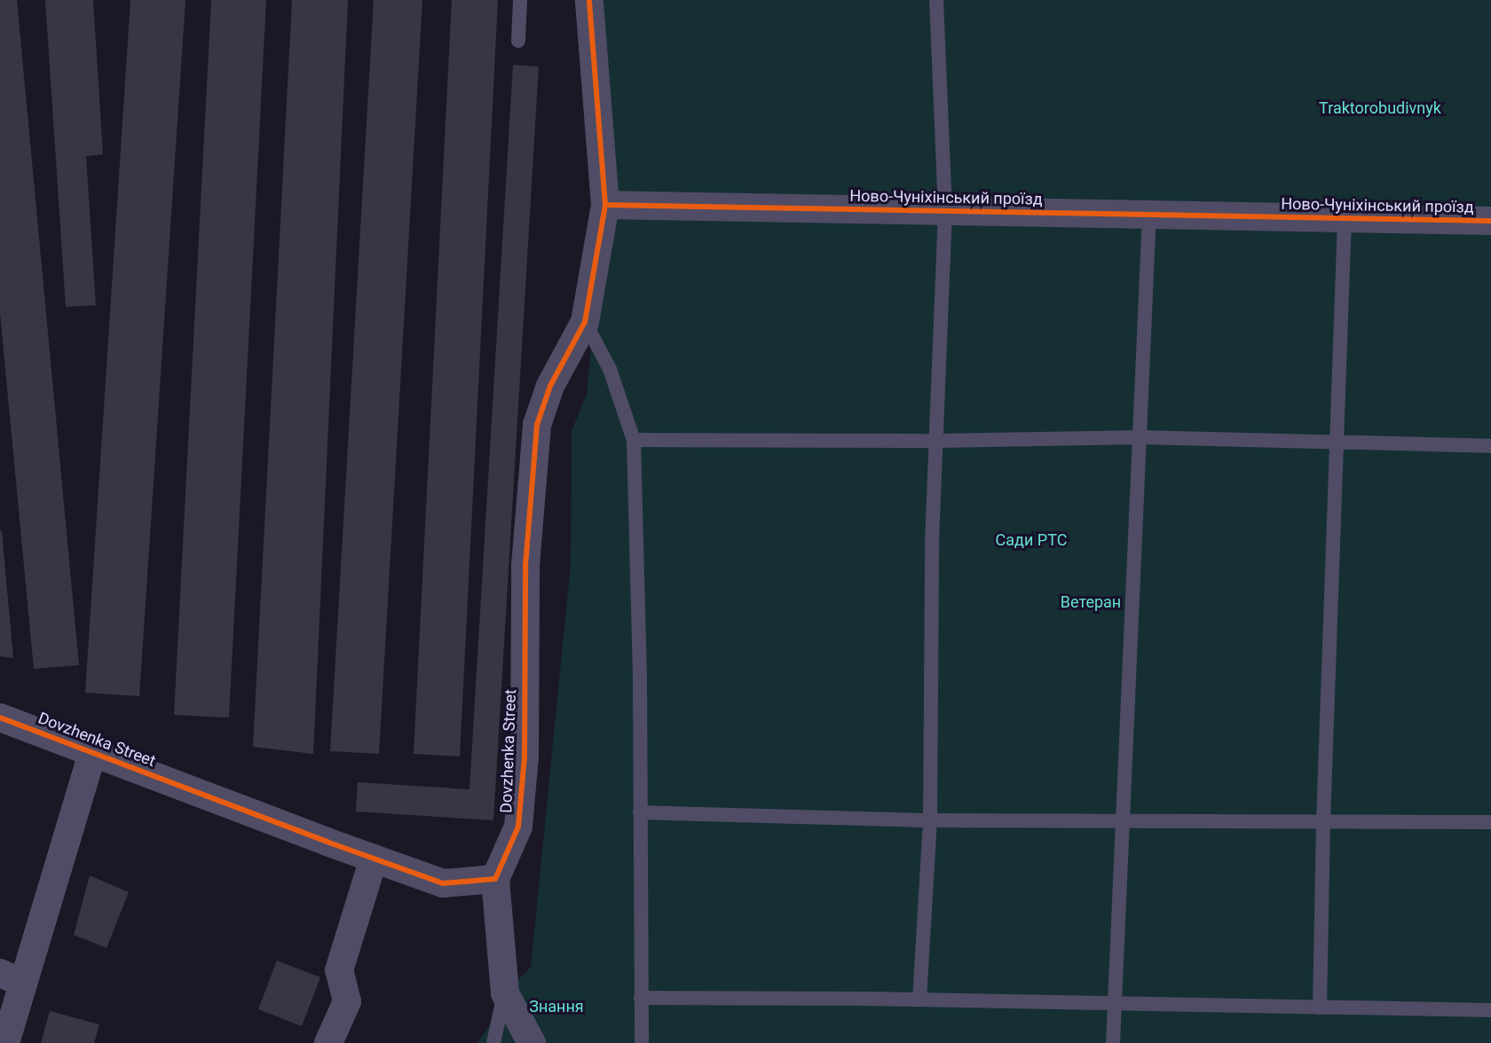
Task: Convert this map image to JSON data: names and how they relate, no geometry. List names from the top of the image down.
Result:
{
  "streets": {
    "street": ["Ново-Чуніхінський проїзд", "Dovzhenka Street"]
  },
  "crossings": [
    ["Ново-Чуніхінський проїзд", "Dovzhenka Street"]
  ],
  "parks": [
    "Traktorobudivnyk",
    "Сади РТС",
    "Ветеран",
    "Знання"
  ]
}
